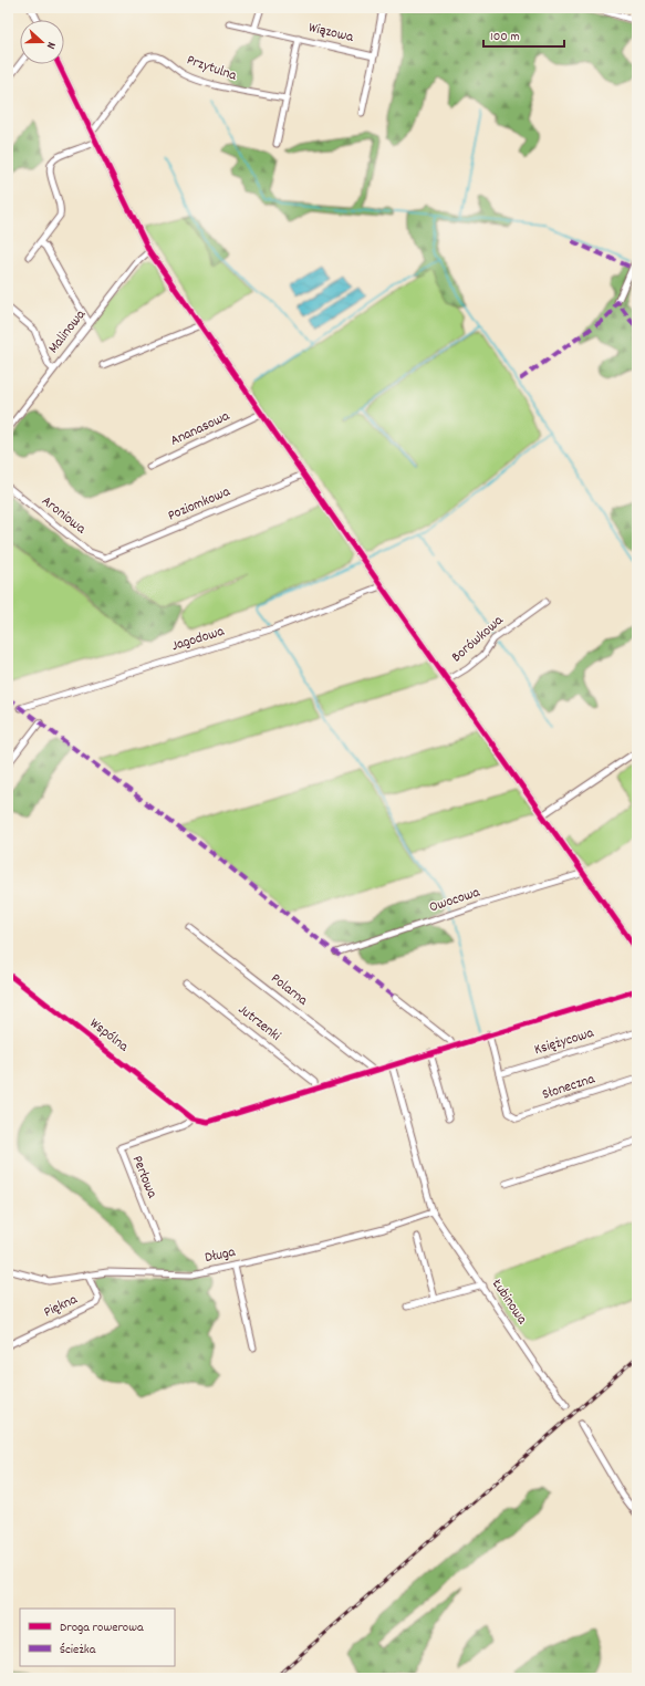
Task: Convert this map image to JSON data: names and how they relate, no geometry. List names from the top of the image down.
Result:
{
  "streets": {
    "street": [
      "Wiązowa",
      "Przytulna",
      "Malinowa",
      "Ananasowa",
      "Poziomkowa",
      "Aroniowa",
      "Jagodowa",
      "Borówkowa",
      "Owocowa",
      "Polarna",
      "Jutrzenki",
      "Wspólna",
      "Księżycowa",
      "Słoneczna",
      "Perłowa",
      "Długa",
      "Łubinowa",
      "Piękna"
    ]
  },
  "crossings": [
    ["Poziomkowa", "Aroniowa"],
    ["Wspólna", "Perłowa"],
    ["Księżycowa", "Słoneczna"],
    ["Długa", "Łubinowa"],
    ["Długa", "Piękna"]
  ],
  "legend": ["Droga rowerowa", "Ścieżka"],
  "scale_bar": "100 m",
  "north": "right"
}
